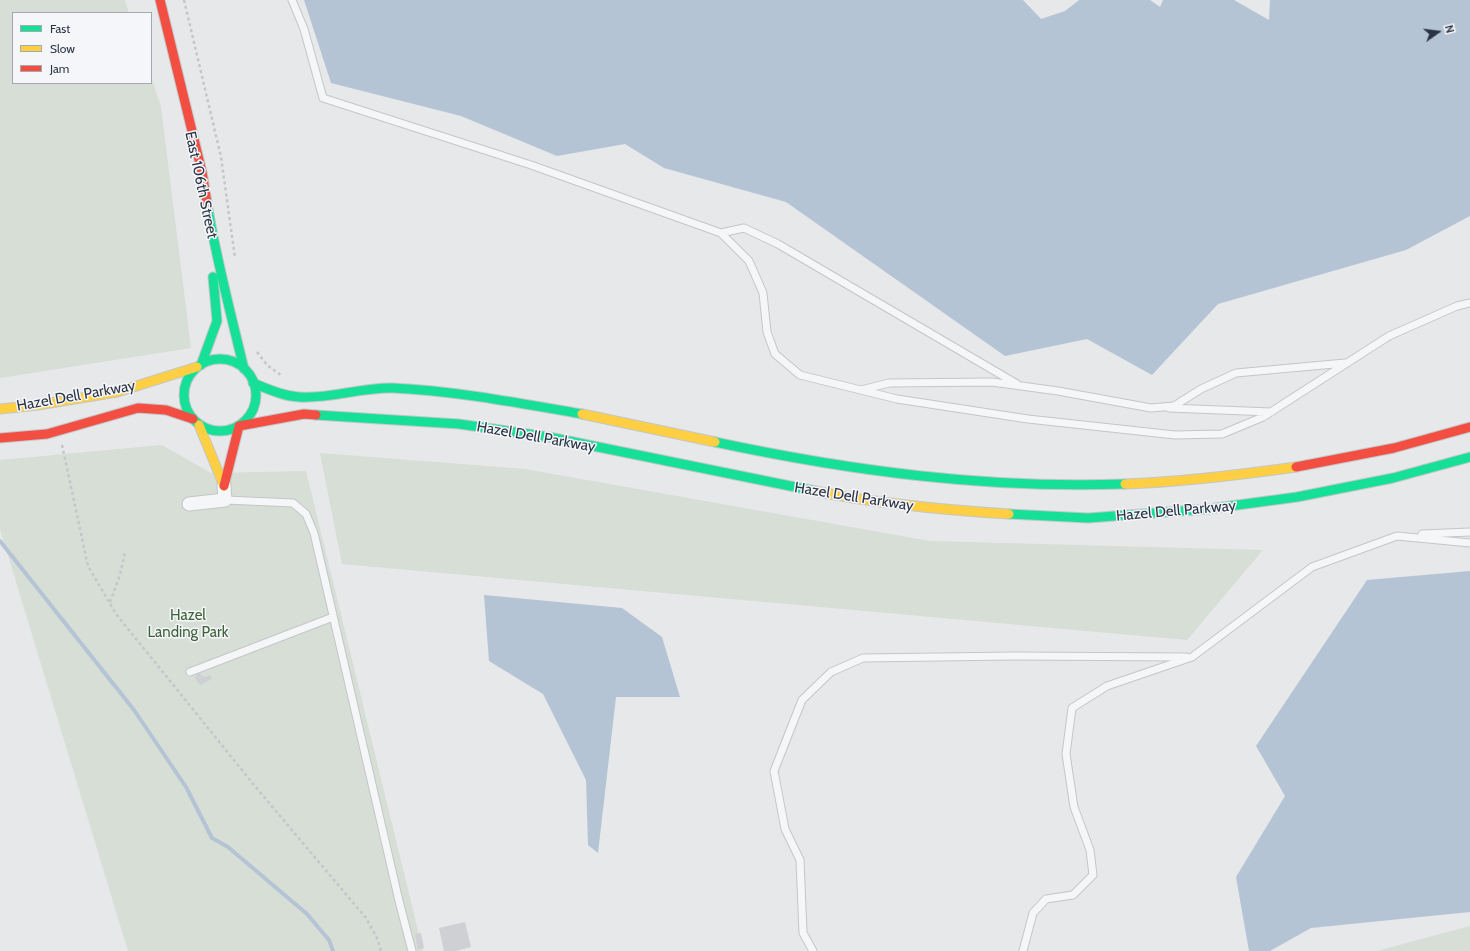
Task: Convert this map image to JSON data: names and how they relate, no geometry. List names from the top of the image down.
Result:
{
  "streets": {
    "main road": ["East 106th Street", "Hazel Dell Parkway"]
  },
  "crossings": [
    ["East 106th Street", "Hazel Dell Parkway"]
  ],
  "parks": ["Hazel Landing Park"],
  "legend": ["Fast", "Slow", "Jam"],
  "north": "right"
}
